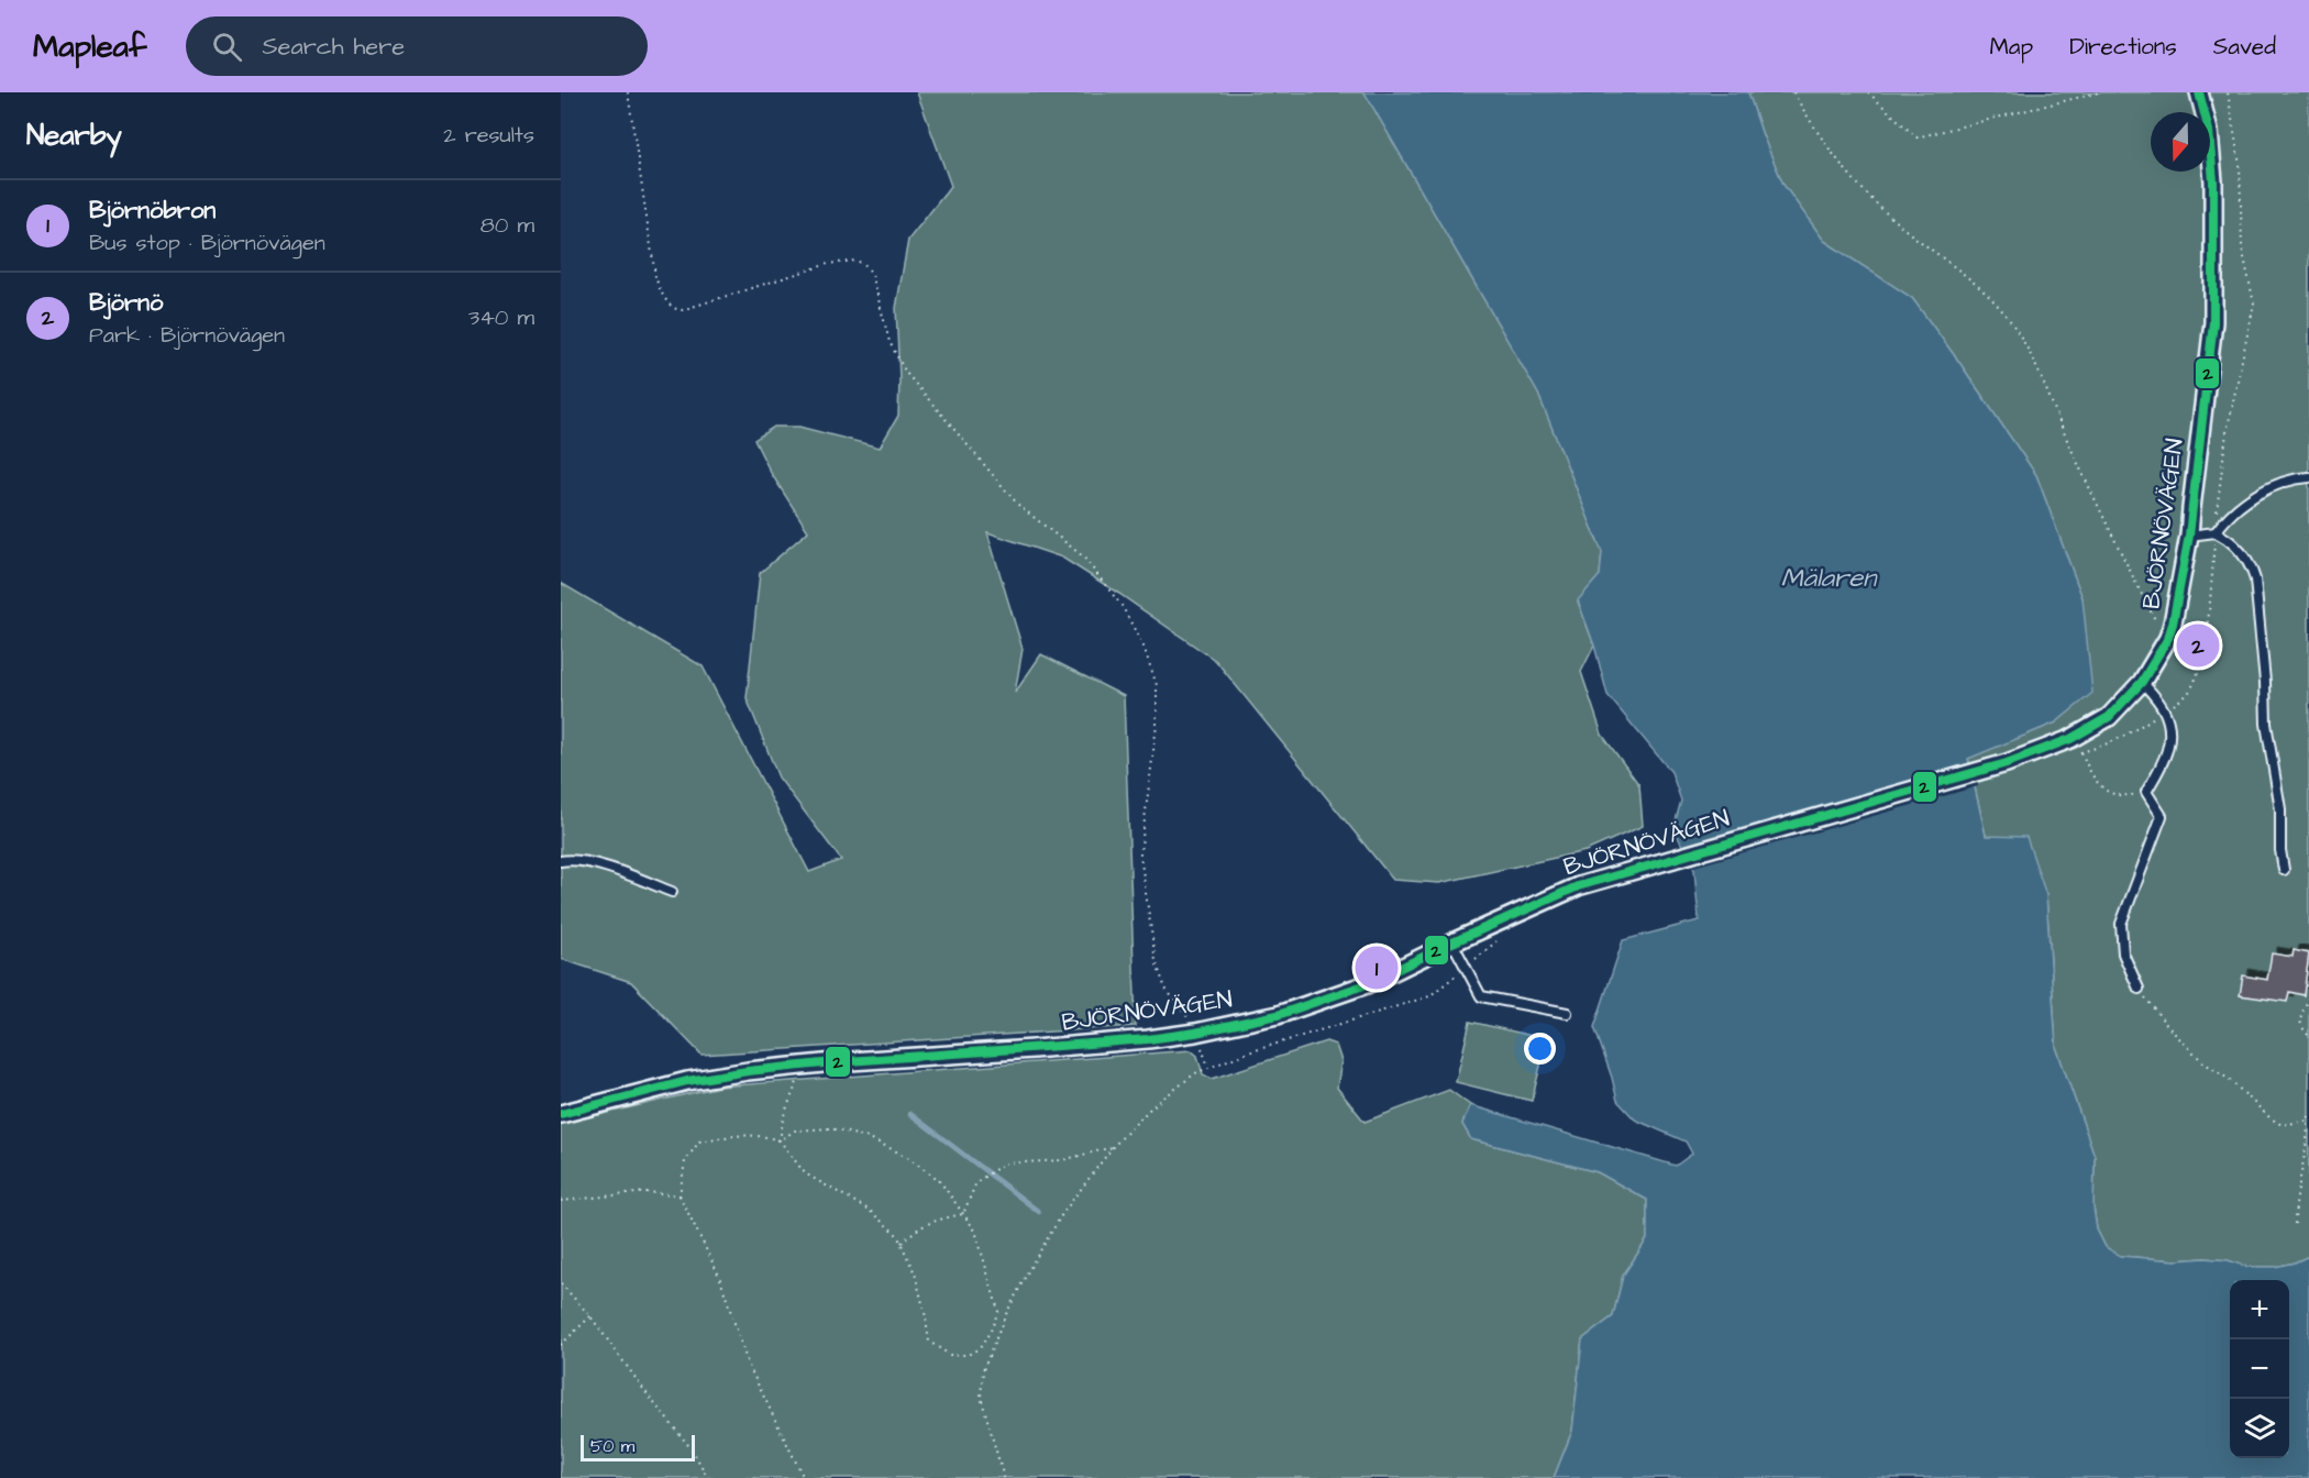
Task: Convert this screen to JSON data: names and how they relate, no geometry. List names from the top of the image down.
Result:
{
  "streets": {
    "street": ["BJÖRNÖVÄGEN"]
  },
  "water": ["Mälaren"],
  "lines": ["transit line 2"],
  "scale_bar": "50 m",
  "north": "bottom",
  "page": {
    "header": "Mapleaf",
    "search": "Search here",
    "nav": ["Map", "Directions", "Saved"],
    "heading": ["Nearby", "2 results"],
    "list": [
      {
        "mark": "1",
        "name": "Björnöbron",
        "note": "Bus stop · Björnövägen",
        "value": "80 m"
      },
      {
        "mark": "2",
        "name": "Björnö",
        "note": "Park · Björnövägen",
        "value": "340 m"
      }
    ],
    "pins": ["2", "1"],
    "map_buttons": ["+", "−"],
    "scale": "50 m"
  }
}
